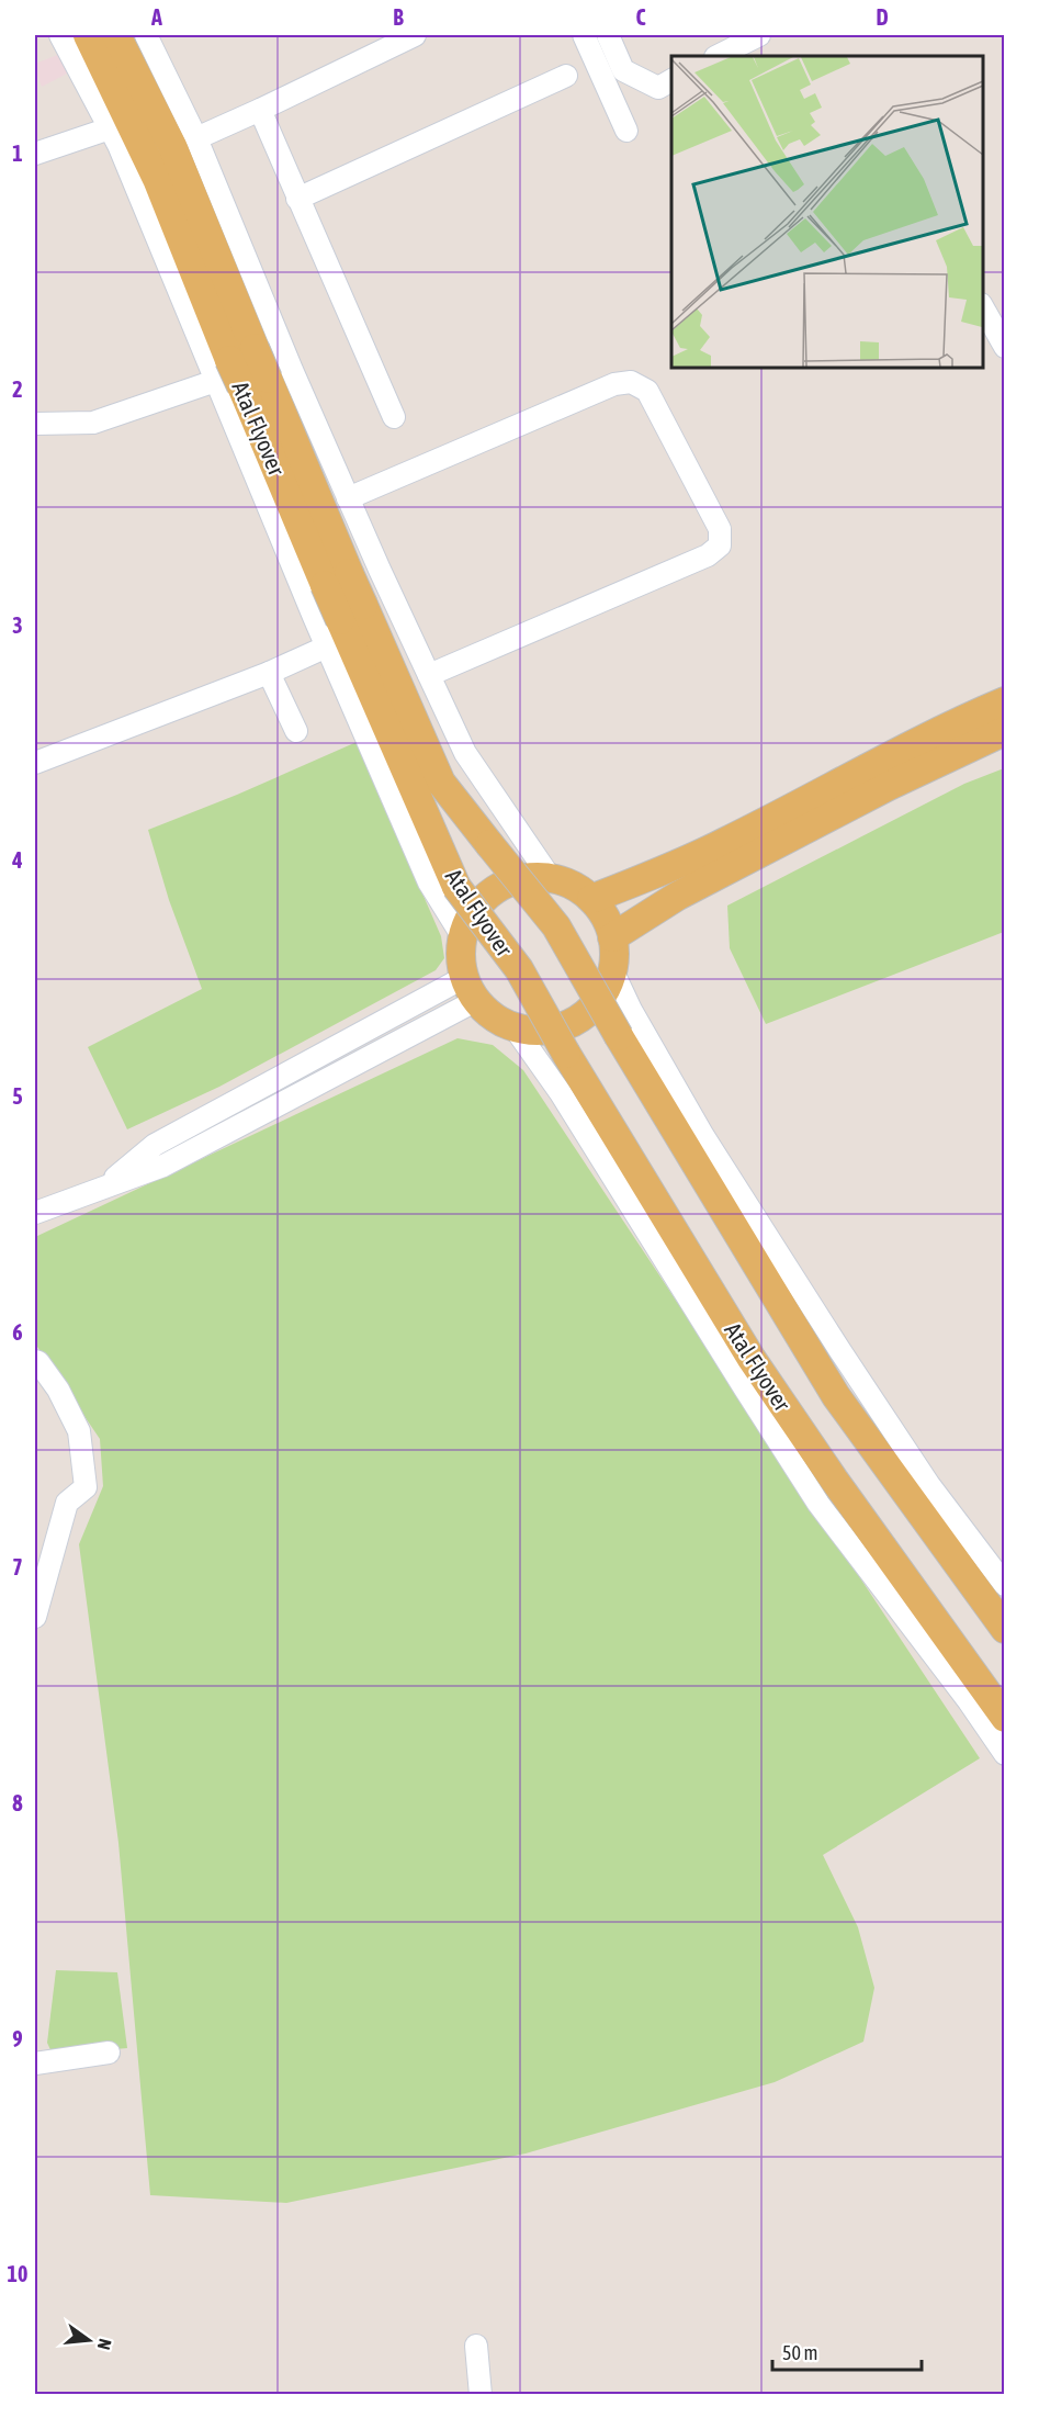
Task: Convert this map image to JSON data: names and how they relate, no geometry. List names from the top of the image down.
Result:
{
  "streets": {
    "main road": ["Atal Flyover"]
  },
  "scale_bar": "50 m",
  "north": "right",
  "grid": {
    "columns": [
      "A",
      "B",
      "C",
      "D"
    ],
    "rows": [
      "1",
      "2",
      "3",
      "4",
      "5",
      "6",
      "7",
      "8",
      "9",
      "10"
    ]
  }
}
